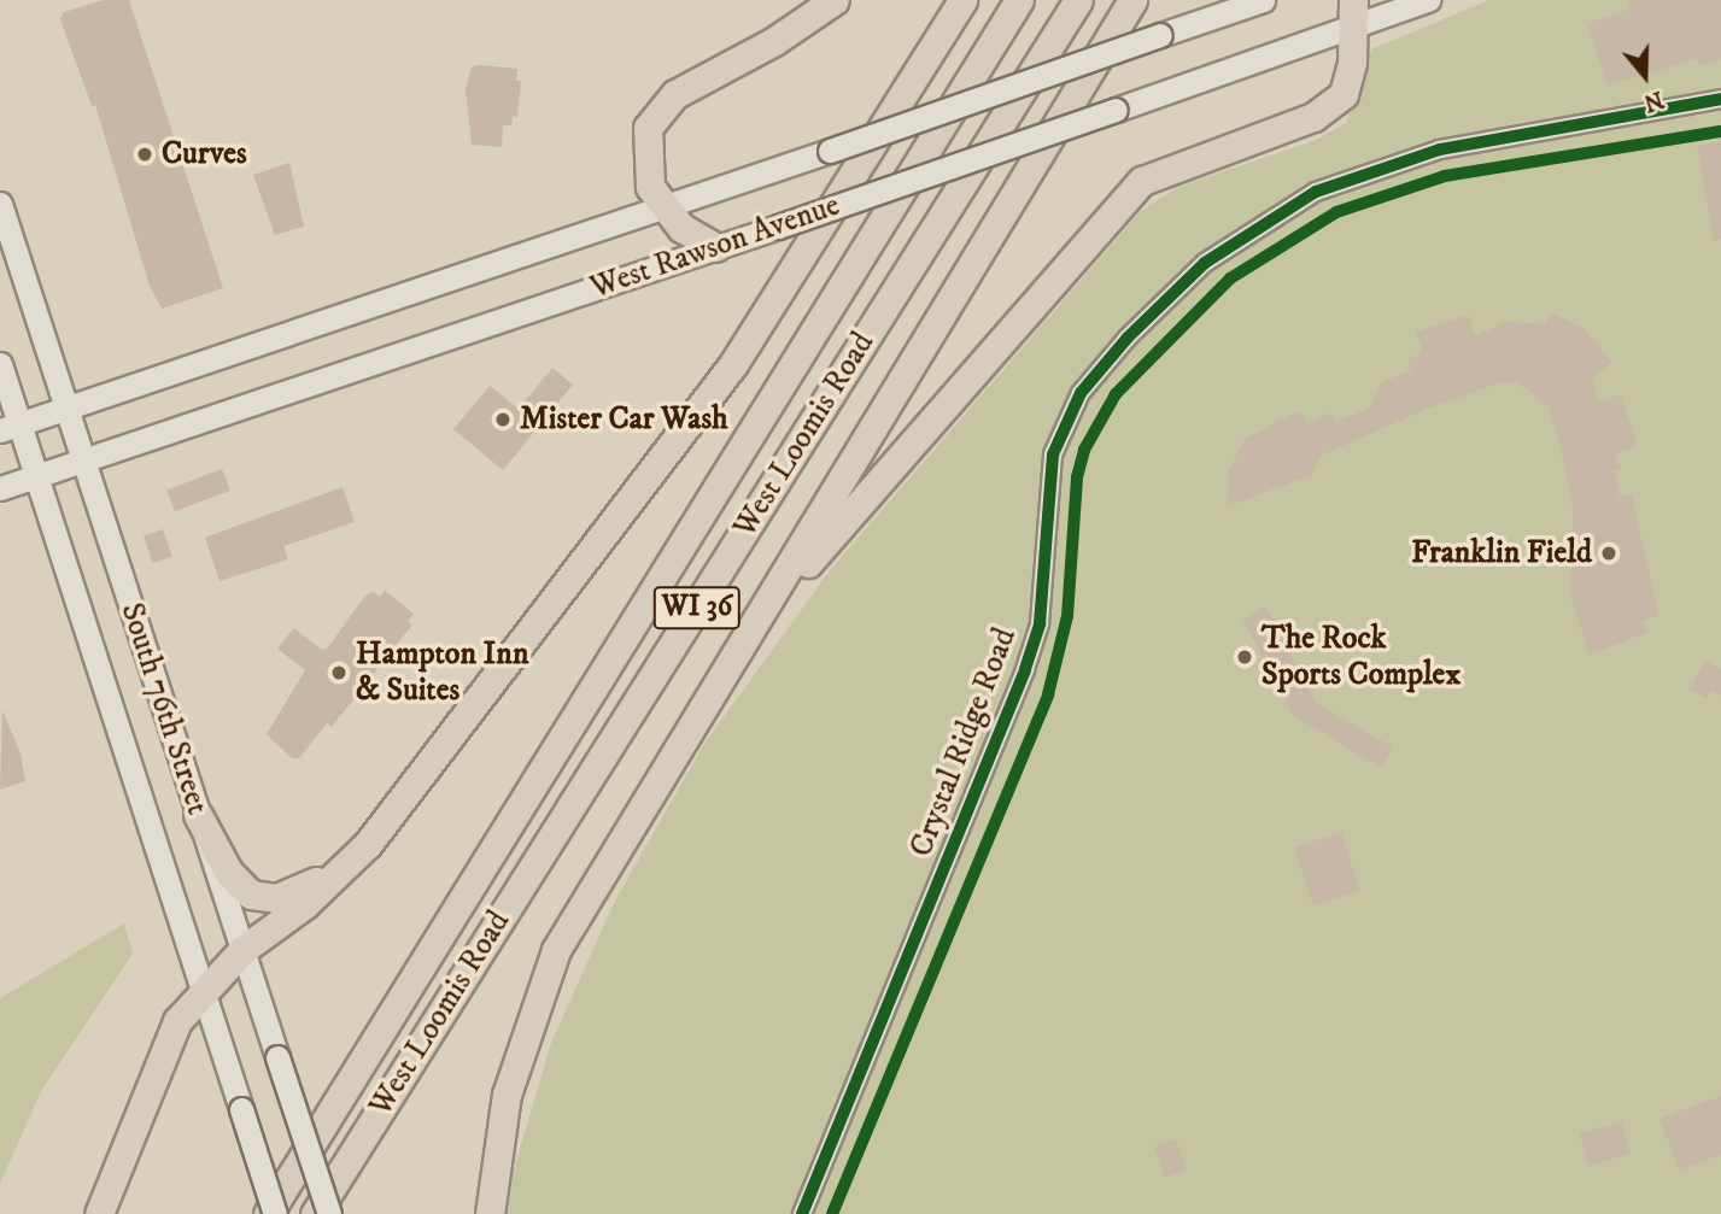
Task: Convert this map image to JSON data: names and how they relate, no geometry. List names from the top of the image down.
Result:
{
  "streets": {
    "main road": [
      "West Rawson Avenue",
      "West Loomis Road",
      "WI 36",
      "South 76th Street"
    ],
    "street": ["Crystal Ridge Road"]
  },
  "crossings": [
    ["West Rawson Avenue", "South 76th Street"]
  ],
  "places": [
    "Curves",
    "Mister Car Wash",
    "Franklin Field",
    "The Rock Sports Complex",
    "Hampton Inn & Suites"
  ],
  "north": "bottom"
}
